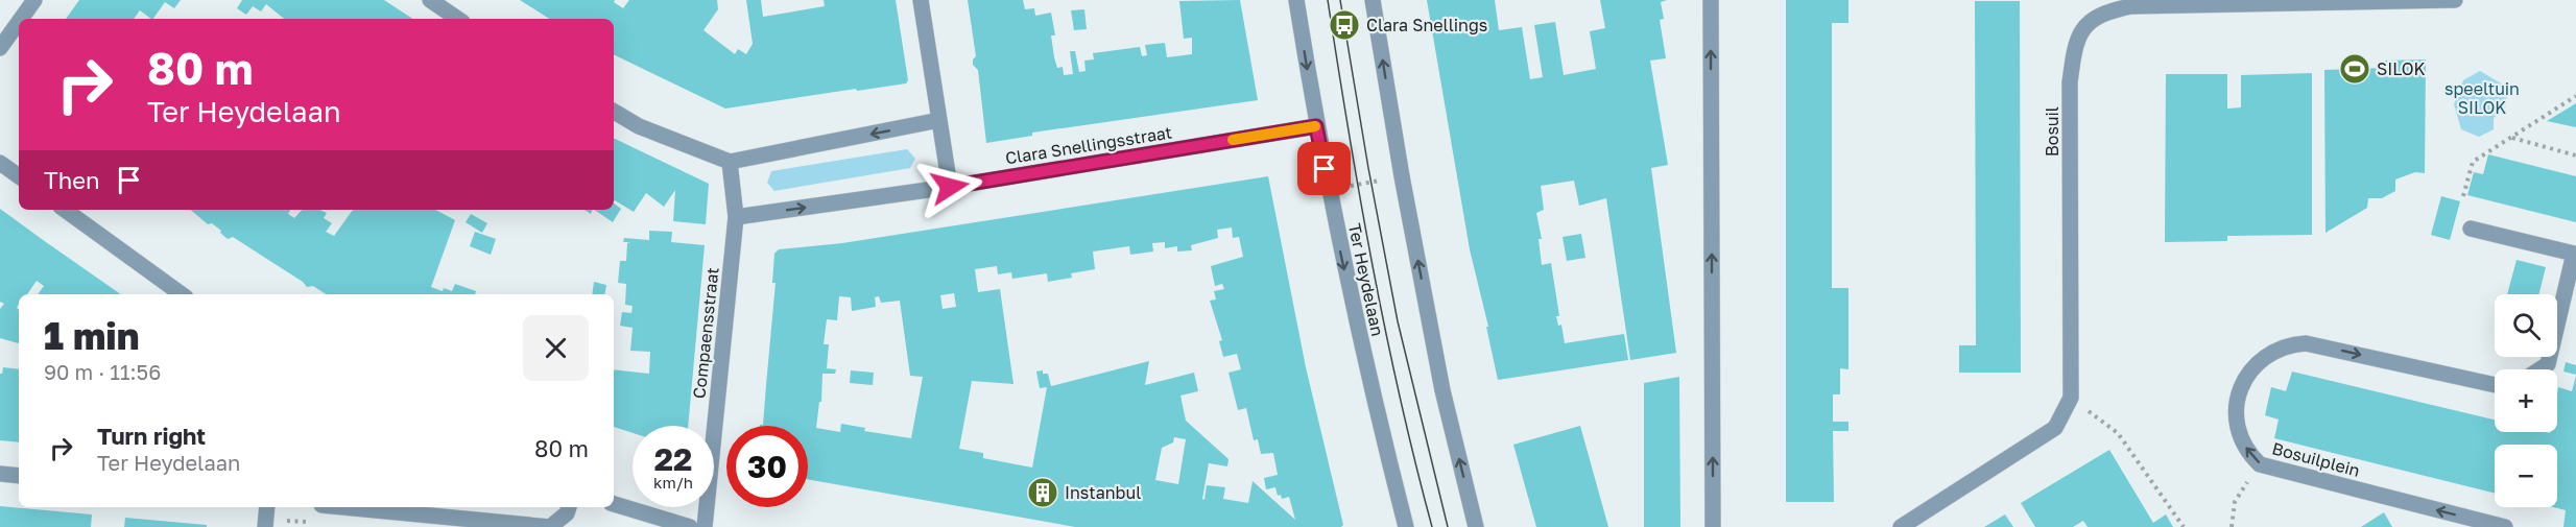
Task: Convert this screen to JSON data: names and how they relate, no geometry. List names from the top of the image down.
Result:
{
  "streets": {
    "street": [
      "Bosuil",
      "Clara Snellingsstraat",
      "Ter Heydelaan",
      "Compaensstraat",
      "Bosuilplein"
    ]
  },
  "crossings": [
    ["Clara Snellingsstraat", "Ter Heydelaan"],
    ["Clara Snellingsstraat", "Compaensstraat"]
  ],
  "parks": ["speeltuin SILOK"],
  "places": {
    "bus stop": ["Clara Snellings"],
    "sports": ["SILOK"],
    "building": ["Instanbul"]
  },
  "page": {
    "turn": ["80 m", "Ter Heydelaan"],
    "then": "Then",
    "map_buttons": ["+", "−"],
    "heading": ["1 min", "90 m · 11:56"],
    "list": [
      {
        "name": "Turn right",
        "note": "Ter Heydelaan",
        "value": "80 m"
      }
    ],
    "speed": "22 km/h",
    "limit": "30"
  }
}
